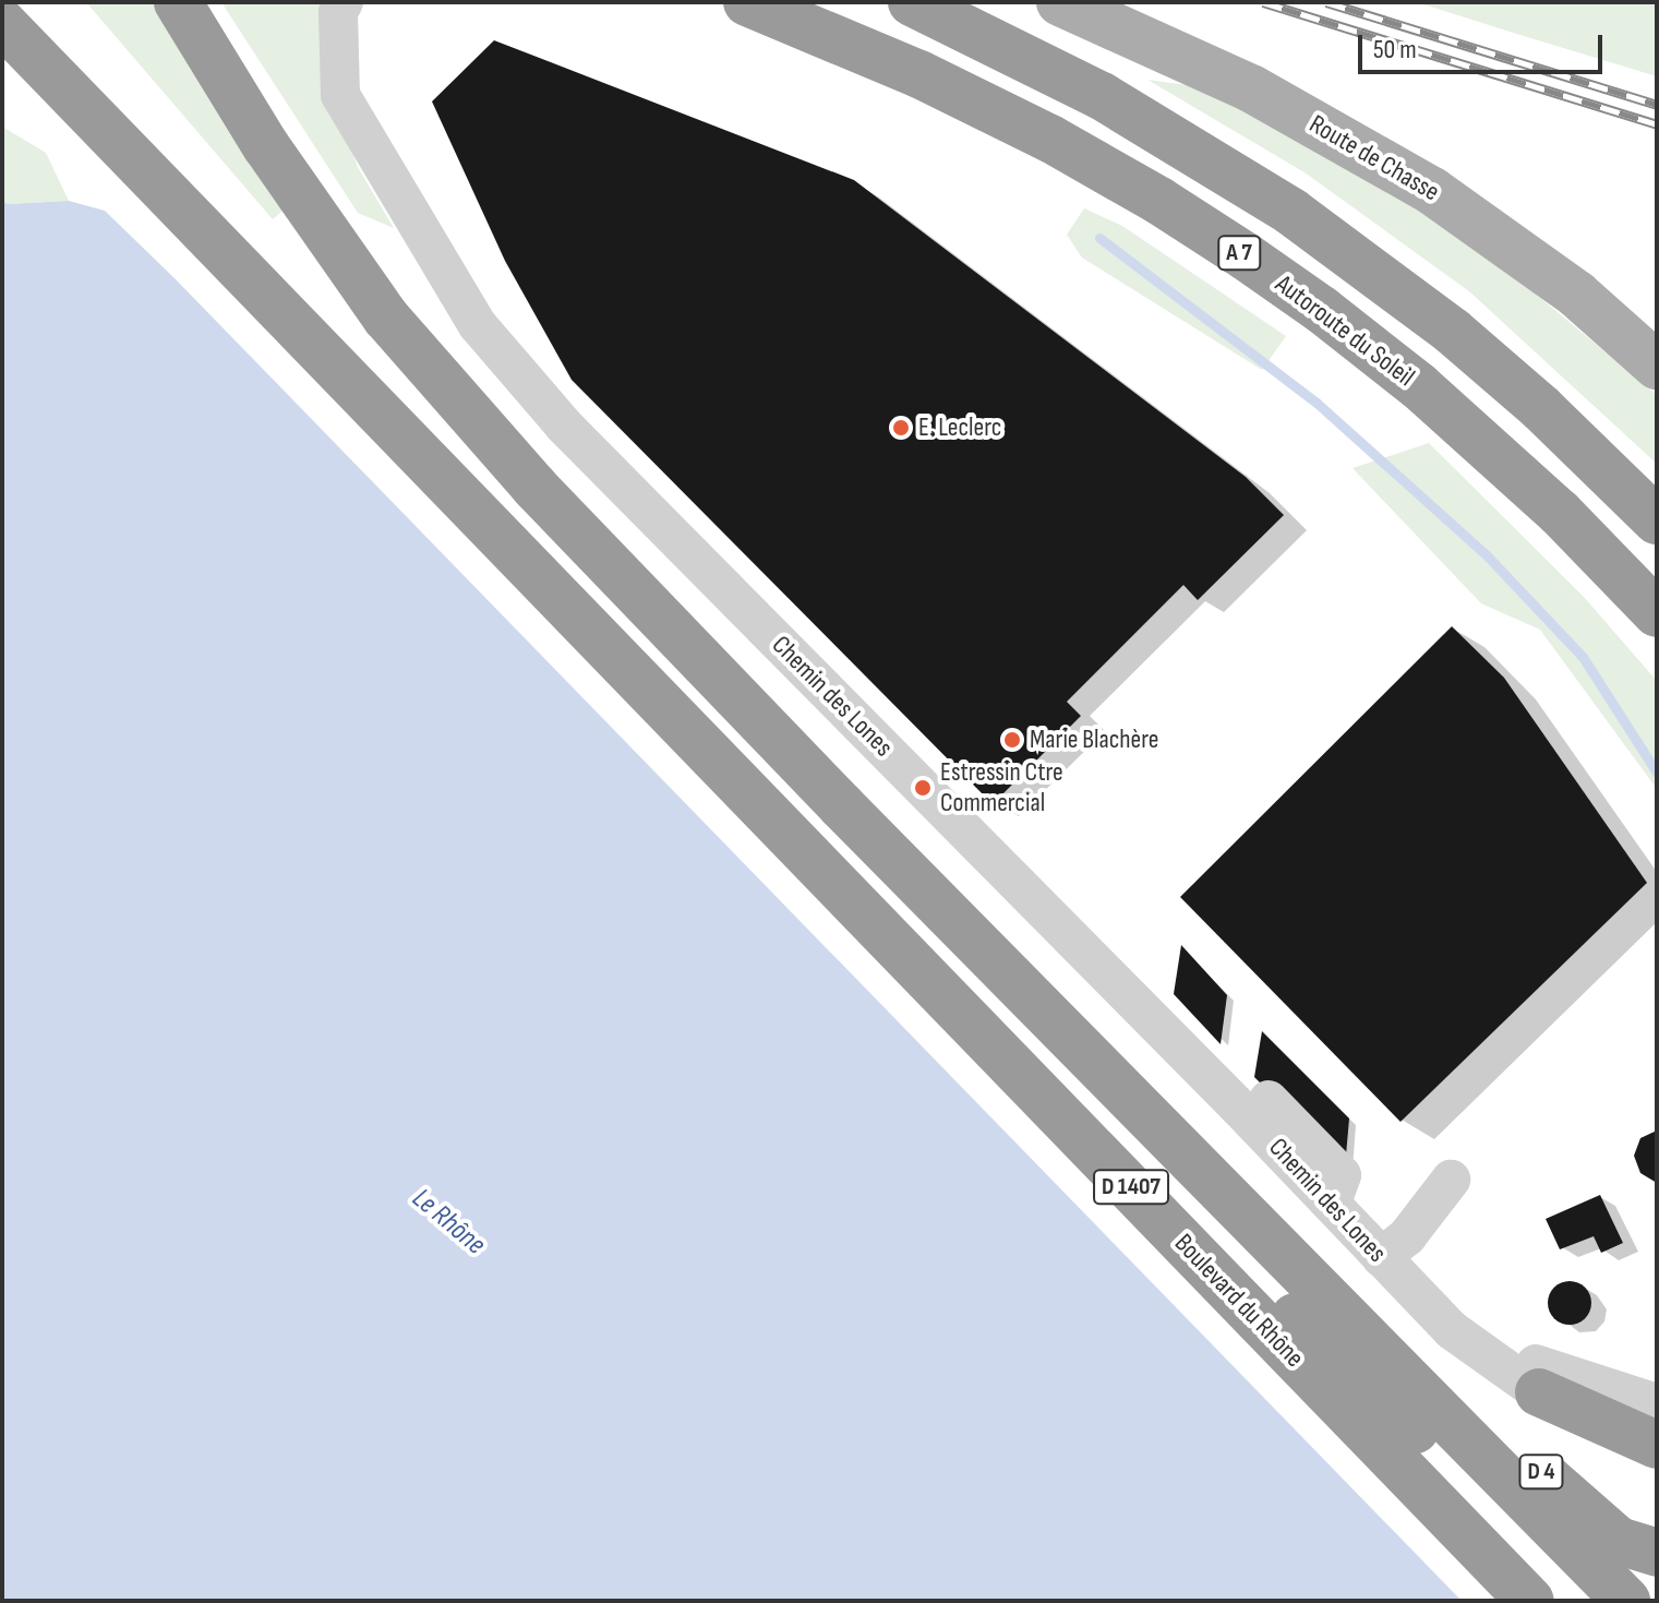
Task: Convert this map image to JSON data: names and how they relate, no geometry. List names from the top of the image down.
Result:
{
  "streets": {
    "highway": [
      "A 7",
      "Autoroute du Soleil",
      "D 1407",
      "Boulevard du Rhône",
      "D 4"
    ],
    "main road": ["Route de Chasse"],
    "street": ["Chemin des Lones"]
  },
  "crossings": [
    ["D 1407", "D 4"]
  ],
  "water": ["Le Rhône"],
  "places": ["E. Leclerc", "Marie Blachère", "Estressin Ctre Commercial"],
  "scale_bar": "50 m"
}
